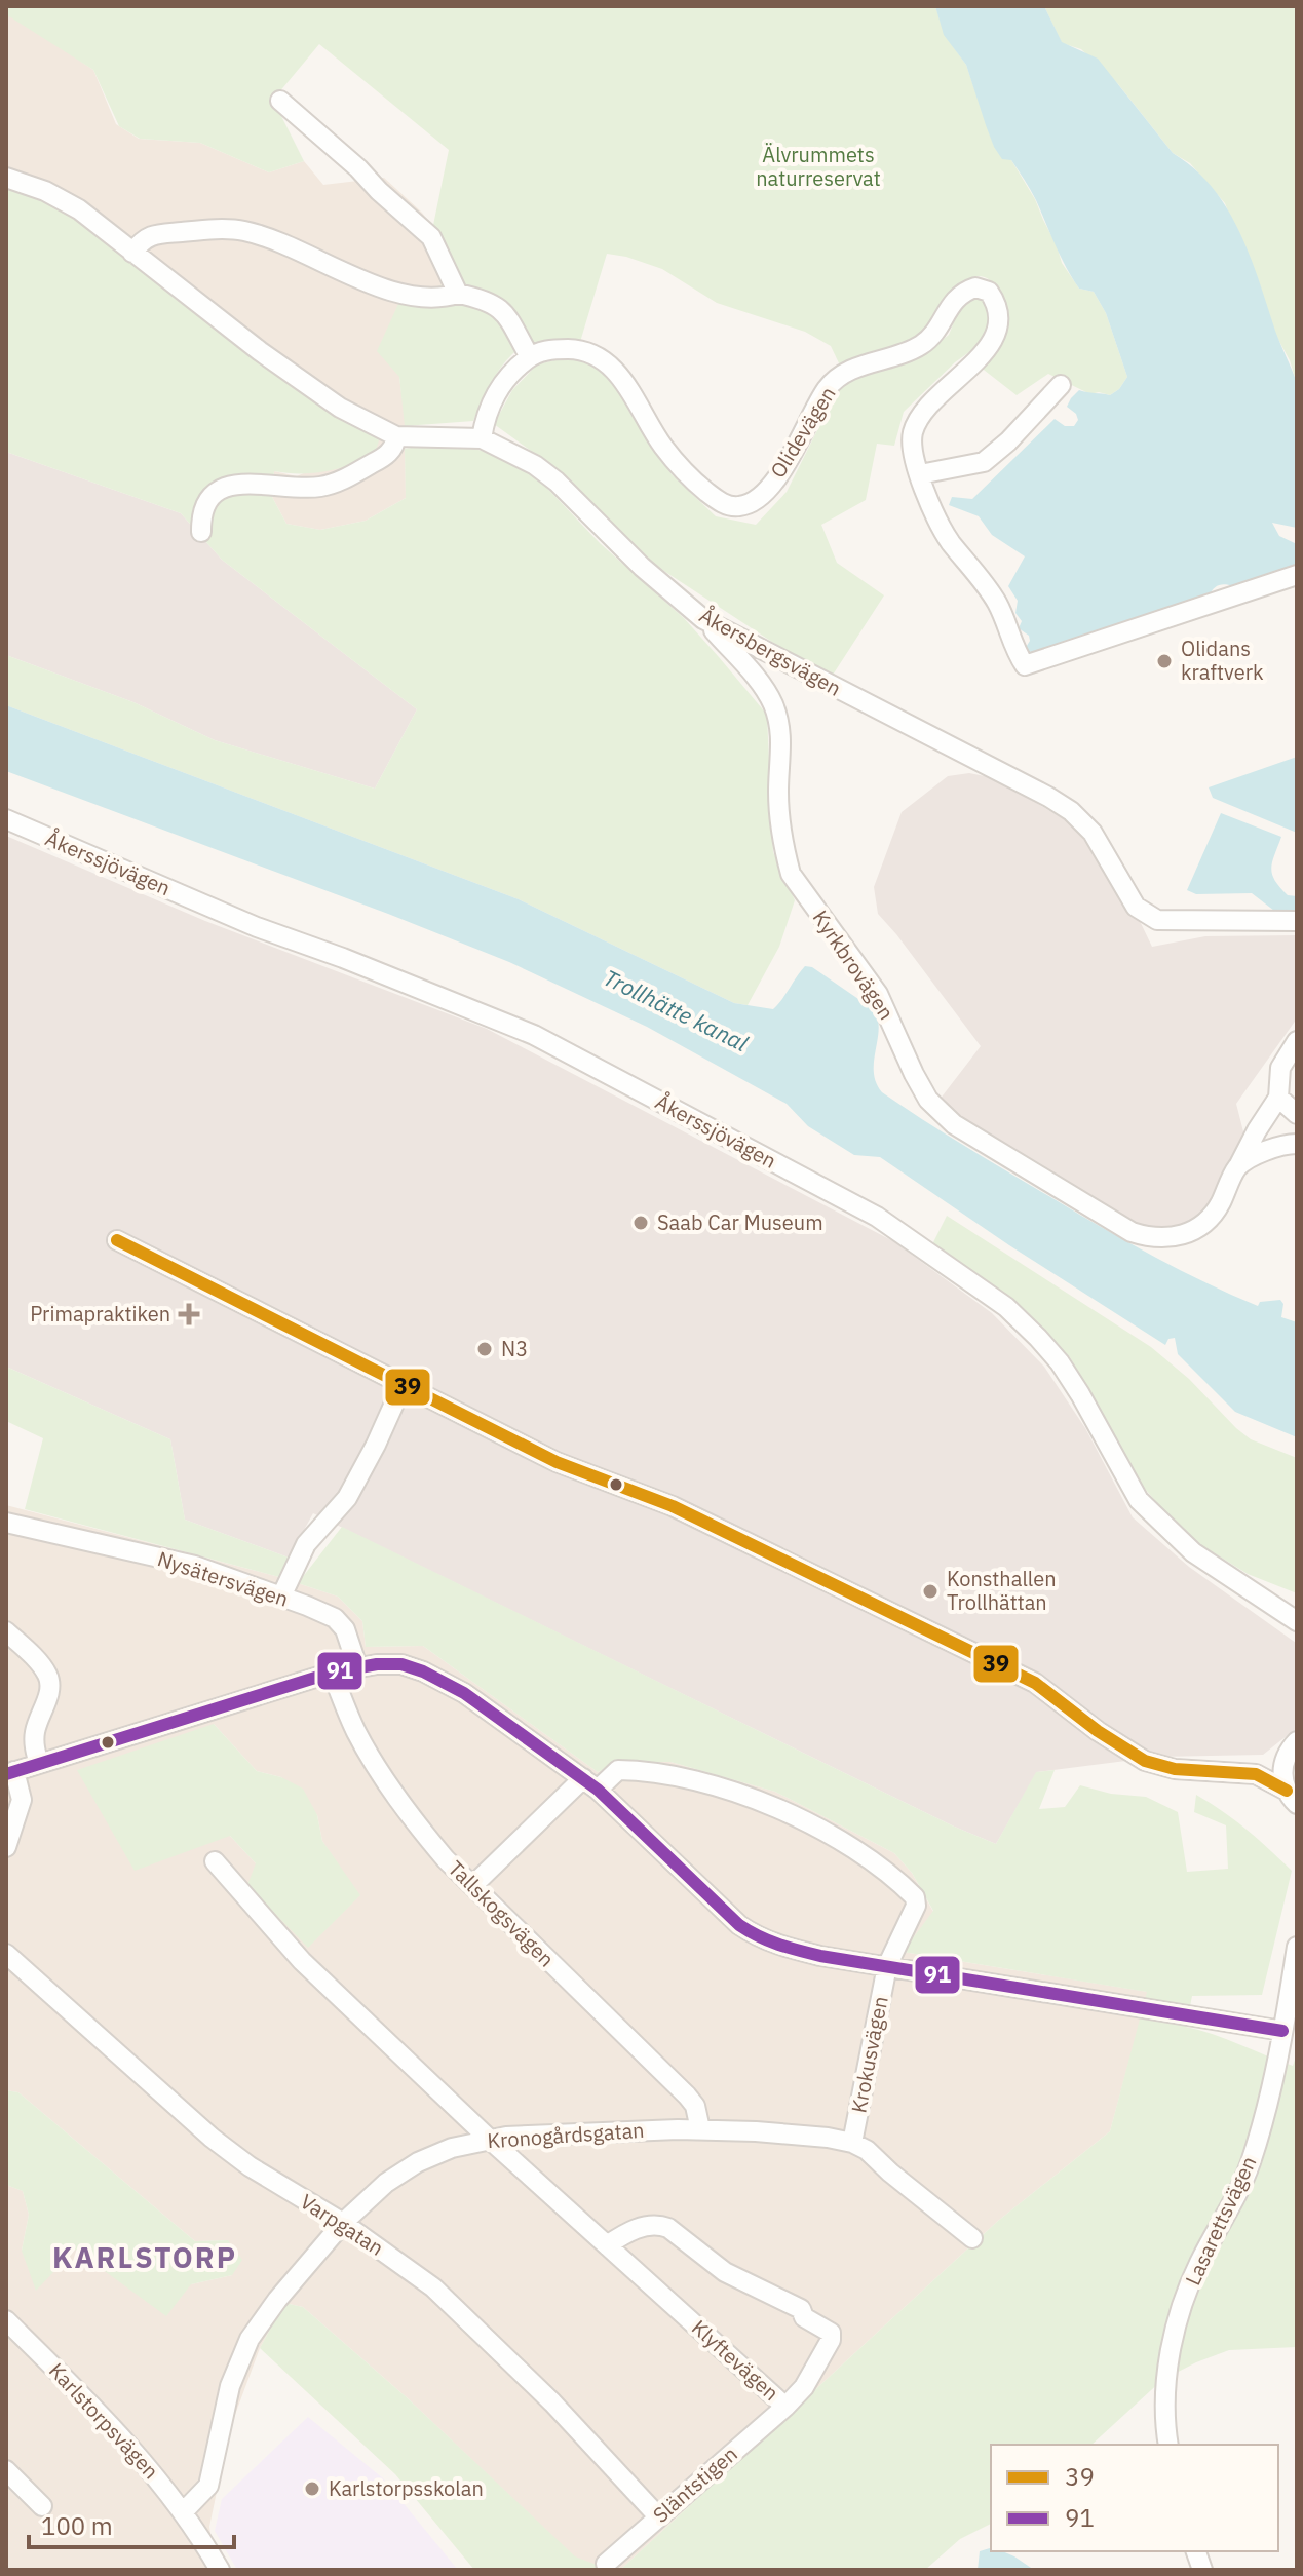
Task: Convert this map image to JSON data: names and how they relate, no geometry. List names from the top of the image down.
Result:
{
  "streets": {
    "street": [
      "Olidevägen",
      "Åkersbergsvägen",
      "Åkerssjövägen",
      "Kyrkbrovägen",
      "Nysätersvägen",
      "Tallskogsvägen",
      "Krokusvägen",
      "Kronogårdsgatan",
      "Lasarettsvägen",
      "Varpgatan",
      "Klyftevägen",
      "Karlstorpsvägen",
      "Släntstigen"
    ]
  },
  "crossings": [
    ["Åkersbergsvägen", "Kyrkbrovägen"],
    ["Tallskogsvägen", "Kronogårdsgatan"],
    ["Krokusvägen", "Kronogårdsgatan"],
    ["Kronogårdsgatan", "Varpgatan"],
    ["Kronogårdsgatan", "Klyftevägen"],
    ["Kronogårdsgatan", "Karlstorpsvägen"],
    ["Varpgatan", "Släntstigen"],
    ["Klyftevägen", "Släntstigen"]
  ],
  "districts": ["KARLSTORP"],
  "water": ["Trollhätte kanal"],
  "parks": ["Älvrummets naturreservat"],
  "places": {
    "other": [
      "Olidans kraftverk",
      "Saab Car Museum",
      "N3",
      "Konsthallen Trollhättan",
      "Karlstorpsskolan"
    ],
    "health": ["Primapraktiken"]
  },
  "lines": ["transit line 39", "transit line 91"],
  "legend": ["39", "91"],
  "scale_bar": "100 m"
}
